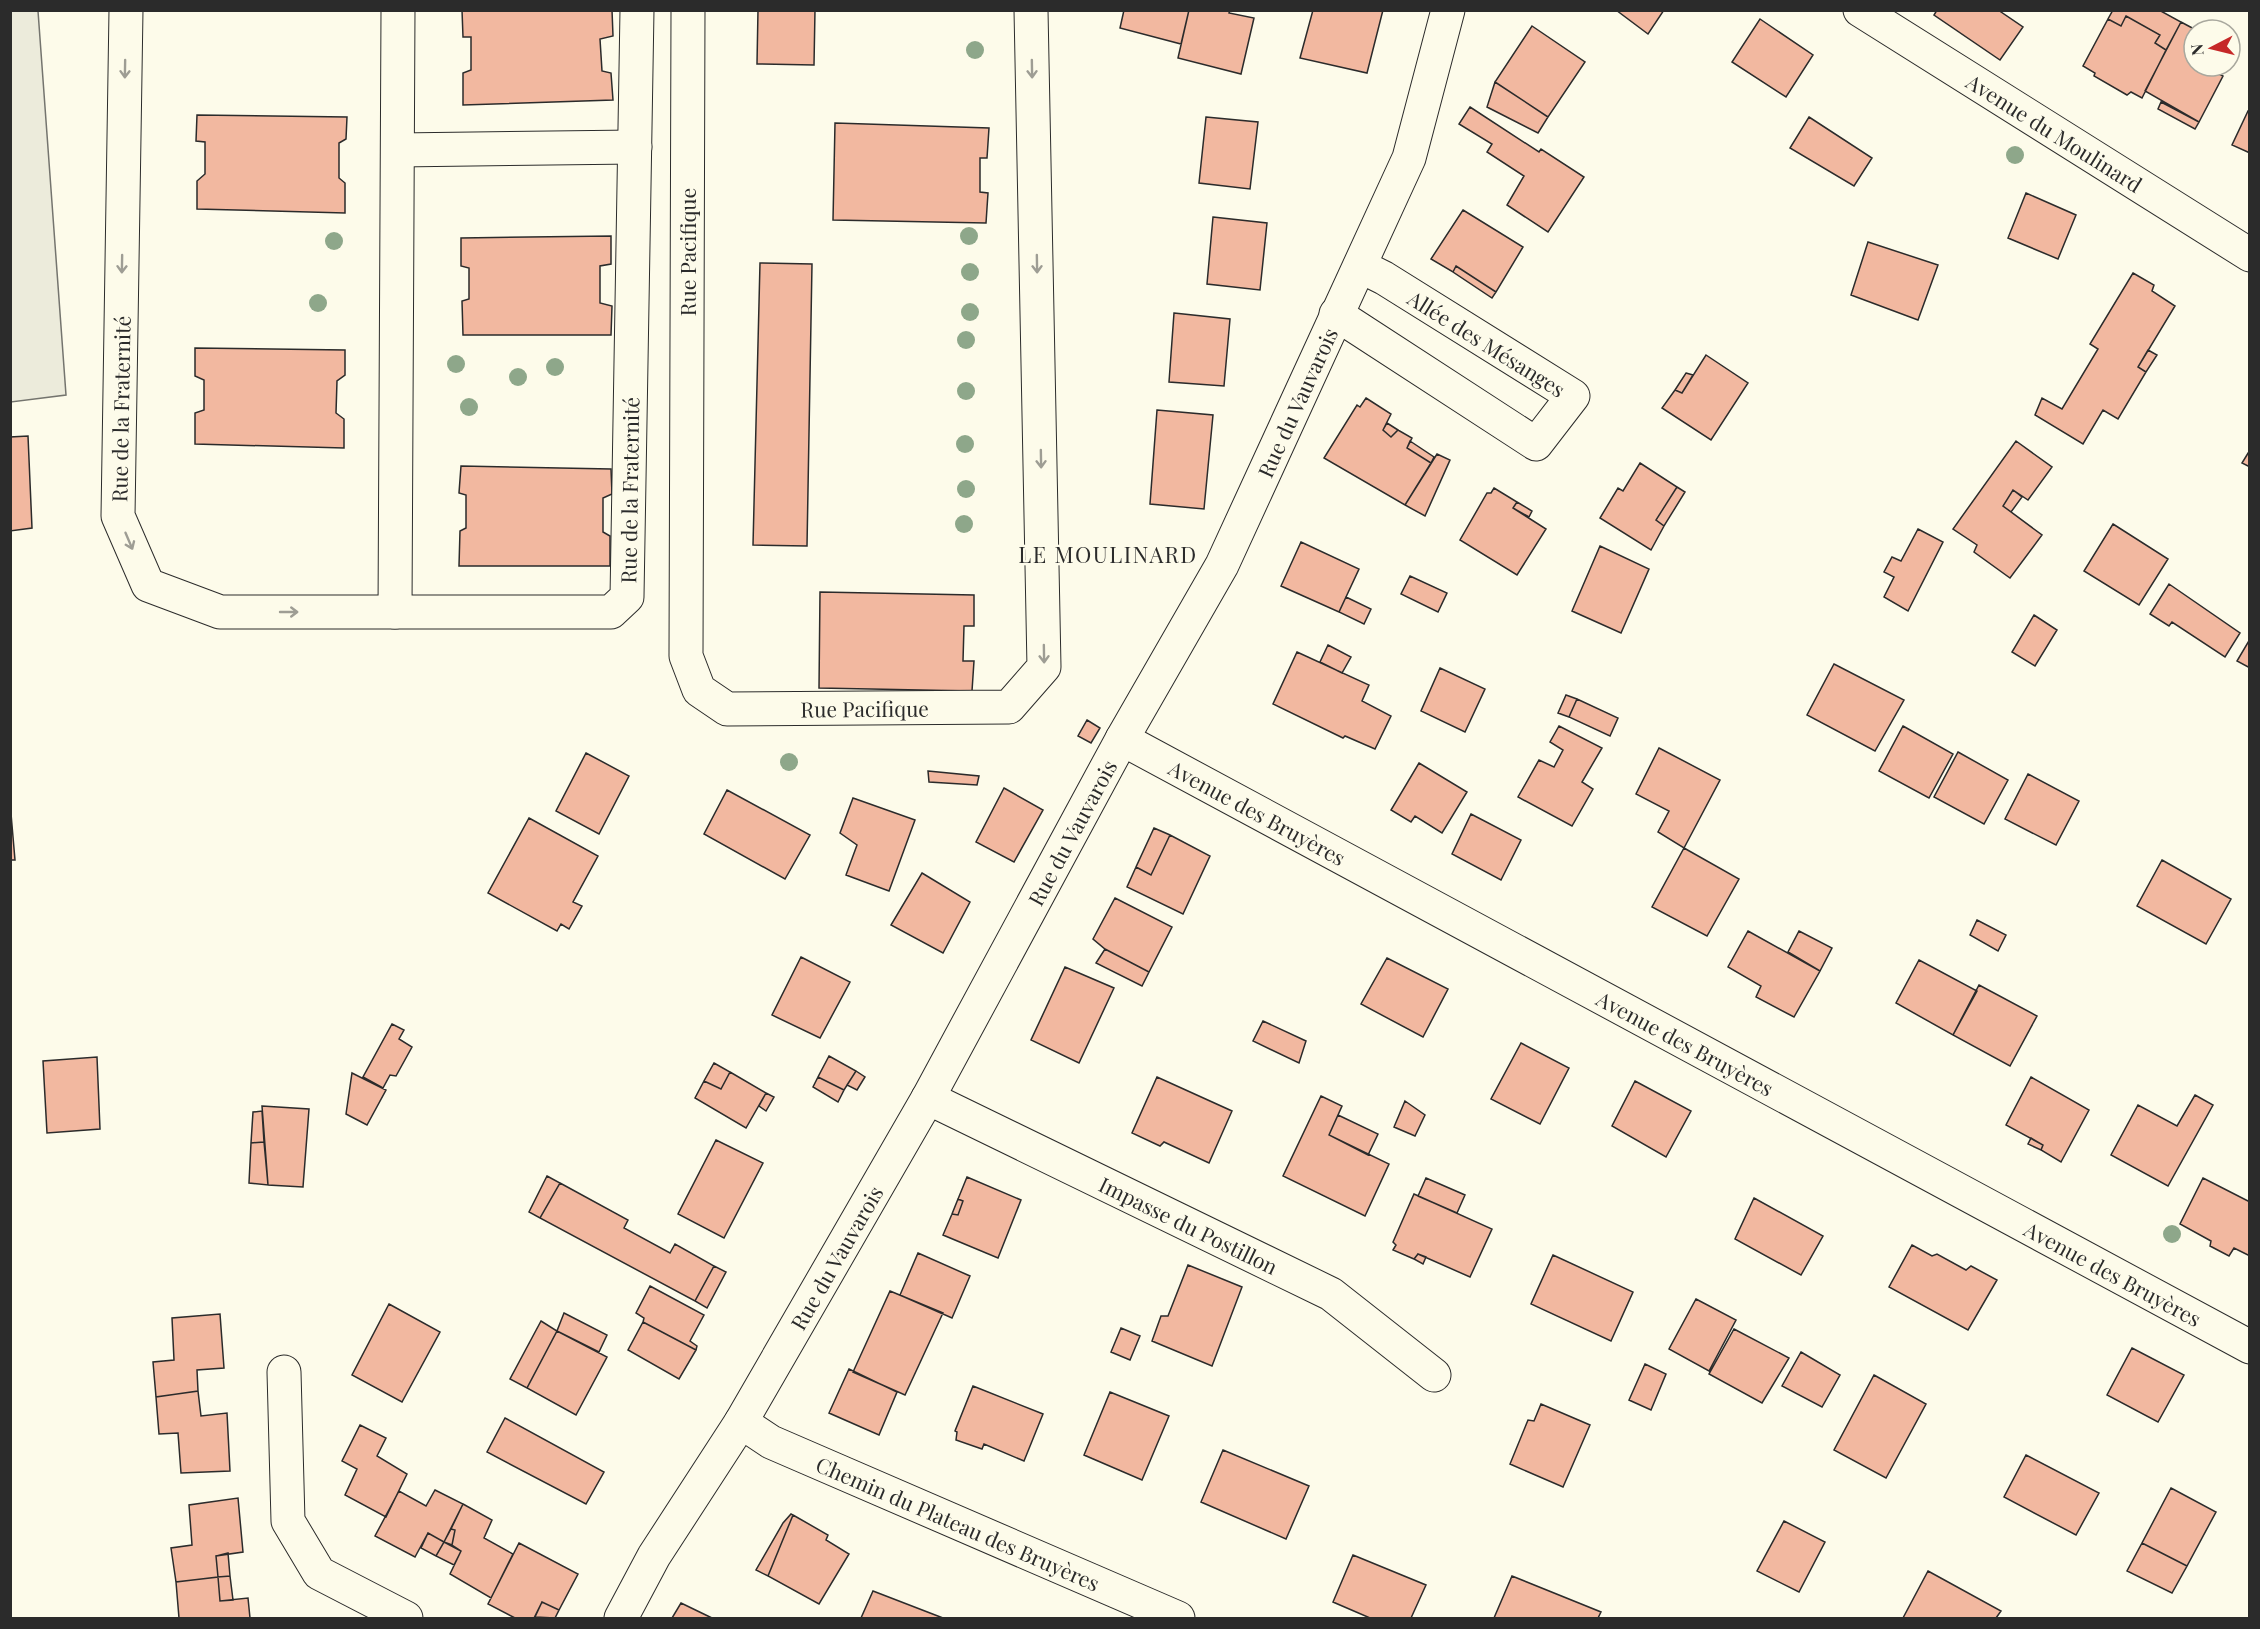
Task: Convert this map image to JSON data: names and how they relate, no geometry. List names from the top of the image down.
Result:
{
  "streets": {
    "street": [
      "Avenue du Moulinard",
      "Rue Pacifique",
      "Allée des Mésanges",
      "Rue du Vauvarois",
      "Rue de la Fraternité",
      "Avenue des Bruyères",
      "Impasse du Postillon",
      "Chemin du Plateau des Bruyères"
    ]
  },
  "crossings": [
    ["Allée des Mésanges", "Rue du Vauvarois"],
    ["Rue du Vauvarois", "Avenue des Bruyères"],
    ["Rue du Vauvarois", "Impasse du Postillon"],
    ["Rue du Vauvarois", "Chemin du Plateau des Bruyères"]
  ],
  "districts": ["LE MOULINARD"],
  "north": "left"
}
